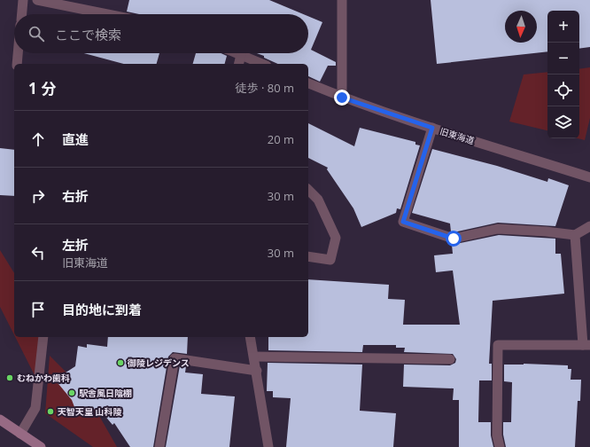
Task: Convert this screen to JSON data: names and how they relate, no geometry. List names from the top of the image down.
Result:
{
  "streets": {
    "street": ["旧東海道"]
  },
  "places": [
    "御陵レジデンス",
    "むねかわ歯科",
    "駅舎風日陰棚",
    "天智天皇 山科陵"
  ],
  "north": "bottom",
  "page": {
    "map_buttons": ["+", "−"],
    "search": "ここで検索",
    "heading": ["1 分", "徒歩 · 80 m"],
    "list": [
      ["直進", "20 m"],
      ["右折", "30 m"],
      ["左折", "旧東海道", "30 m"],
      "目的地に到着"
    ]
  }
}
